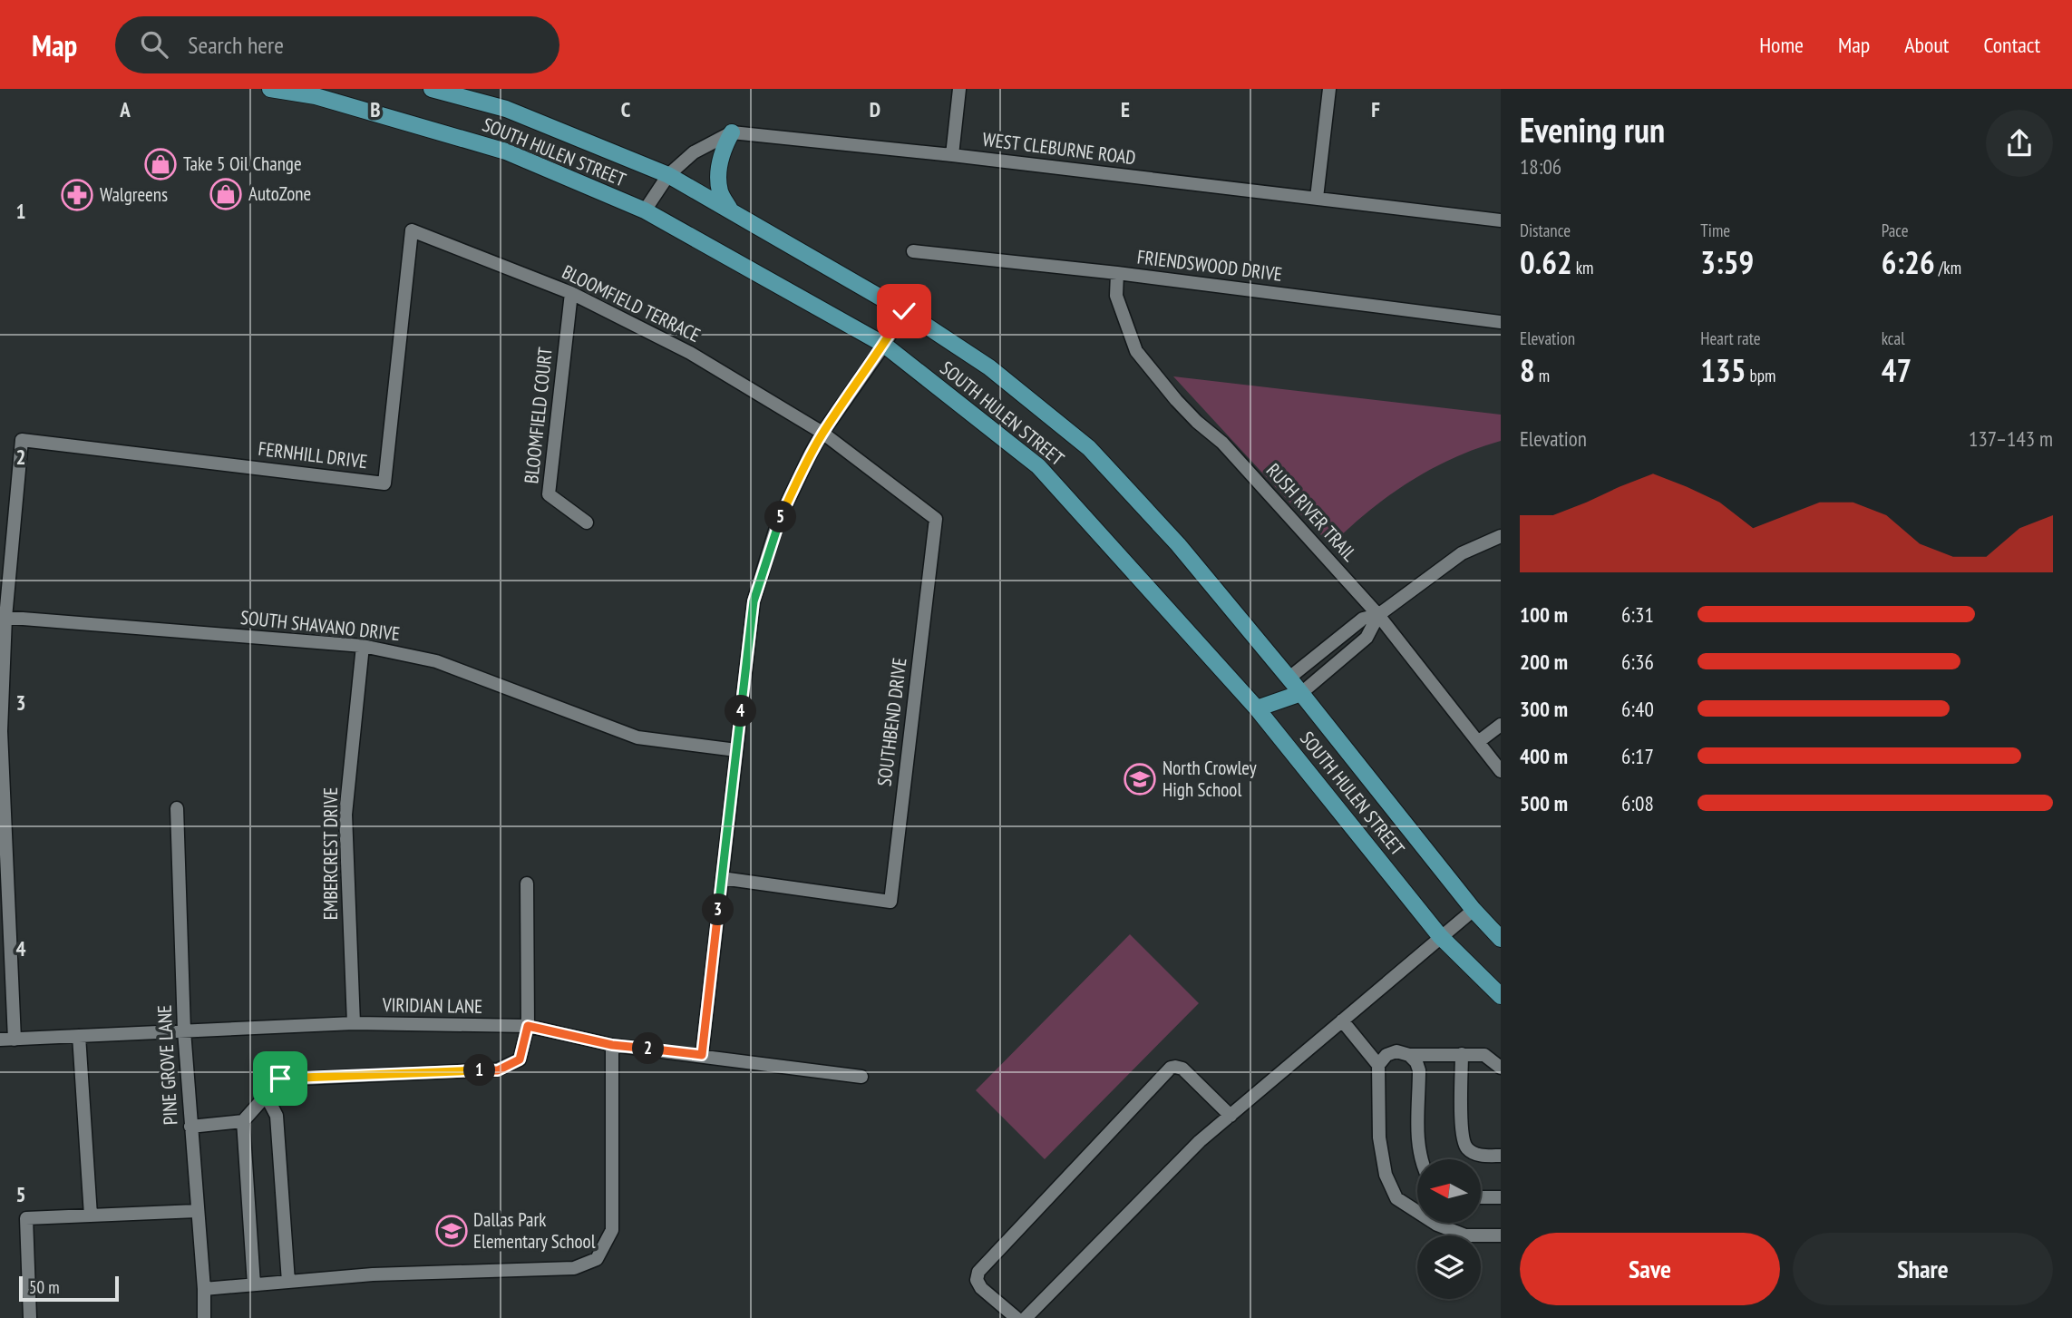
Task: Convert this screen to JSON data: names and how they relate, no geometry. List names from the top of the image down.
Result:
{
  "streets": {
    "main road": ["SOUTH HULEN STREET"],
    "street": [
      "WEST CLEBURNE ROAD",
      "FRIENDSWOOD DRIVE",
      "BLOOMFIELD TERRACE",
      "BLOOMFIELD COURT",
      "FERNHILL DRIVE",
      "RUSH RIVER TRAIL",
      "SOUTH SHAVANO DRIVE",
      "SOUTHBEND DRIVE",
      "EMBERCREST DRIVE",
      "VIRIDIAN LANE",
      "PINE GROVE LANE"
    ]
  },
  "crossings": [
    ["FRIENDSWOOD DRIVE", "RUSH RIVER TRAIL"],
    ["BLOOMFIELD TERRACE", "BLOOMFIELD COURT"],
    ["BLOOMFIELD TERRACE", "FERNHILL DRIVE"],
    ["BLOOMFIELD TERRACE", "SOUTHBEND DRIVE"],
    ["FERNHILL DRIVE", "SOUTH SHAVANO DRIVE"],
    ["SOUTH SHAVANO DRIVE", "EMBERCREST DRIVE"],
    ["EMBERCREST DRIVE", "VIRIDIAN LANE"],
    ["VIRIDIAN LANE", "PINE GROVE LANE"]
  ],
  "places": {
    "shop": ["Take 5 Oil Change", "AutoZone"],
    "pharmacy": ["Walgreens"],
    "school or university": ["North Crowley High School", "Dallas Park Elementary School"]
  },
  "scale_bar": "50 m",
  "north": "left",
  "page": {
    "header": "Map",
    "search": "Search here",
    "nav": [
      "Home",
      "Map",
      "About",
      "Contact"
    ],
    "heading": ["Evening run", "18:06"],
    "stats": [
      ["Distance", "0.62 km"],
      ["Time", "3:59"],
      ["Pace", "6:26 /km"],
      ["Elevation", "8 m"],
      ["Heart rate", "135 bpm"],
      ["kcal", "47"]
    ],
    "chart": ["Elevation", "137–143 m"],
    "pins": [
      "5",
      "4",
      "3",
      "2",
      "1"
    ],
    "list": [
      {
        "name": "100 m",
        "note": "6:31"
      },
      {
        "name": "200 m",
        "note": "6:36"
      },
      {
        "name": "300 m",
        "note": "6:40"
      },
      {
        "name": "400 m",
        "note": "6:17"
      },
      {
        "name": "500 m",
        "note": "6:08"
      }
    ],
    "buttons": ["Save", "Share"],
    "scale": "50 m"
  },
  "grid": {
    "columns": [
      "A",
      "B",
      "C",
      "D",
      "E",
      "F"
    ],
    "rows": [
      "1",
      "2",
      "3",
      "4",
      "5"
    ]
  }
}
